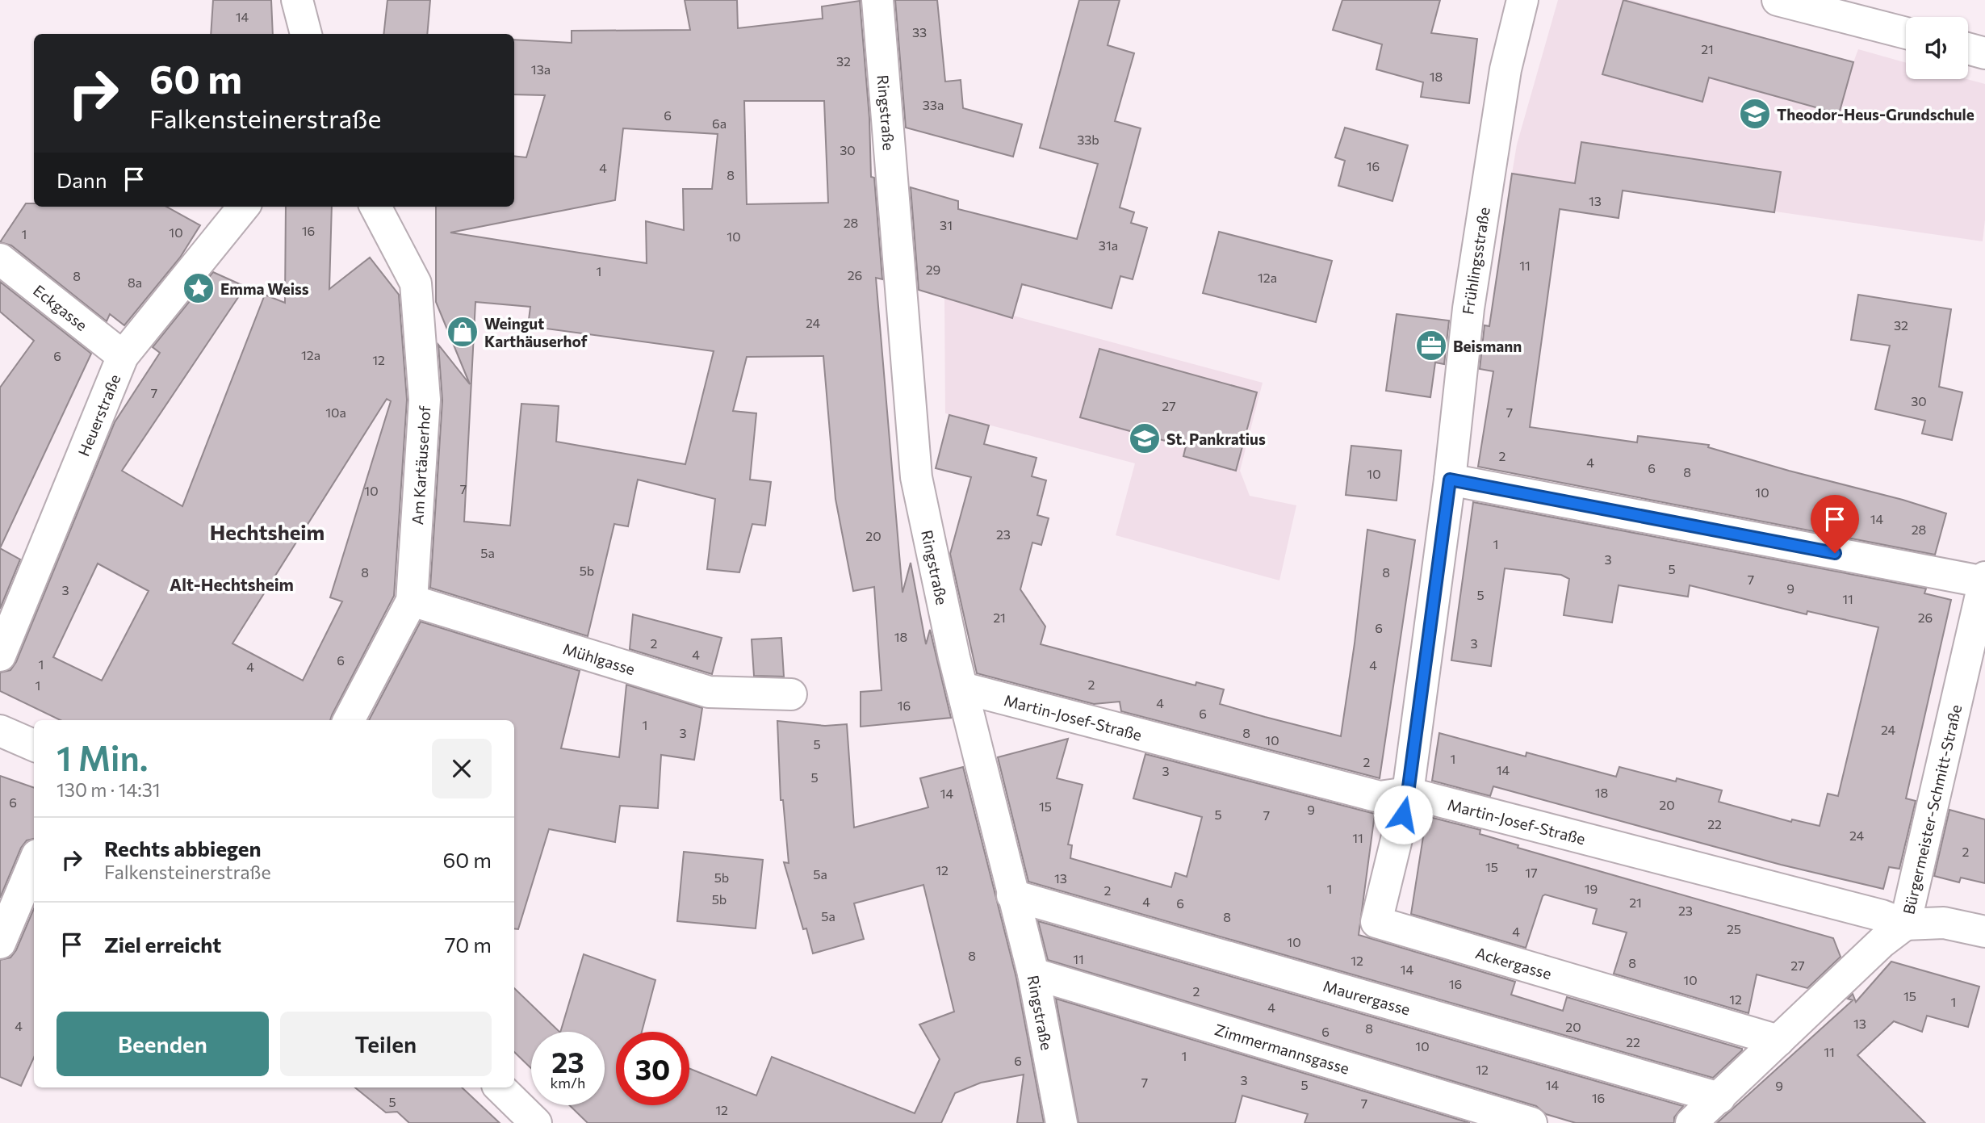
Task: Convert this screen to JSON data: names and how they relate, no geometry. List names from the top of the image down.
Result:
{
  "streets": {
    "street": [
      "Ringstraße",
      "Frühlingsstraße",
      "Eckgasse",
      "Heuerstraße",
      "Am Kartäuserhof",
      "Mühlgasse",
      "Martin-Josef-Straße",
      "Bürgermeister-Schmitt-Straße",
      "Ackergasse",
      "Maurergasse",
      "Zimmermannsgasse"
    ]
  },
  "crossings": [
    ["Ringstraße", "Martin-Josef-Straße"],
    ["Ringstraße", "Maurergasse"],
    ["Ringstraße", "Zimmermannsgasse"],
    ["Frühlingsstraße", "Martin-Josef-Straße"],
    ["Frühlingsstraße", "Ackergasse"],
    ["Eckgasse", "Heuerstraße"],
    ["Am Kartäuserhof", "Mühlgasse"],
    ["Martin-Josef-Straße", "Bürgermeister-Schmitt-Straße"],
    ["Martin-Josef-Straße", "Ackergasse"],
    ["Bürgermeister-Schmitt-Straße", "Ackergasse"],
    ["Bürgermeister-Schmitt-Straße", "Maurergasse"]
  ],
  "districts": ["Hechtsheim", "Alt-Hechtsheim"],
  "places": {
    "school or university": ["Theodor-Heus-Grundschule", "St. Pankratius"],
    "place": ["Emma Weiss"],
    "shop": ["Weingut Karthäuserhof"],
    "office": ["Beismann"]
  },
  "house_numbers": [
    "14",
    "33",
    "21",
    "32",
    "13a",
    "18",
    "33a",
    "6",
    "6a",
    "33b",
    "30",
    "16",
    "4",
    "8",
    "13",
    "28",
    "31",
    "16",
    "10",
    "1",
    "10",
    "31a",
    "11",
    "29",
    "1",
    "26",
    "8",
    "12a",
    "8a",
    "24",
    "32",
    "12a",
    "6",
    "12",
    "7",
    "30",
    "27",
    "10a",
    "7",
    "2",
    "4",
    "6",
    "8",
    "10",
    "7",
    "10",
    "10",
    "14",
    "28",
    "23",
    "20",
    "1",
    "5a",
    "3",
    "5",
    "5b",
    "8",
    "8",
    "7",
    "9",
    "3",
    "5",
    "11",
    "21",
    "26",
    "6",
    "18",
    "2",
    "3",
    "4",
    "6",
    "1",
    "4",
    "4",
    "2",
    "1",
    "4",
    "16",
    "6",
    "1",
    "24",
    "3",
    "8",
    "10",
    "5",
    "1",
    "2",
    "14",
    "3",
    "5",
    "18",
    "14",
    "6",
    "20",
    "15",
    "9",
    "5",
    "7",
    "22",
    "24",
    "11",
    "2",
    "15",
    "12",
    "17",
    "5a",
    "5b",
    "13",
    "1",
    "19",
    "2",
    "5b",
    "4",
    "21",
    "6",
    "23",
    "5a",
    "8",
    "25",
    "4",
    "10",
    "8",
    "11",
    "12",
    "8",
    "27",
    "14",
    "10",
    "16",
    "2",
    "15",
    "12",
    "1",
    "4",
    "13",
    "4",
    "20",
    "8",
    "6",
    "22",
    "10",
    "11",
    "1",
    "6",
    "12",
    "3",
    "7",
    "5",
    "14",
    "9",
    "16",
    "5",
    "7",
    "12"
  ],
  "page": {
    "turn": ["60 m", "Falkensteinerstraße"],
    "then": "Dann",
    "heading": ["1 Min.", "130 m · 14:31"],
    "list": [
      {
        "name": "Rechts abbiegen",
        "note": "Falkensteinerstraße",
        "value": "60 m"
      },
      {
        "name": "Ziel erreicht",
        "value": "70 m"
      }
    ],
    "buttons": ["Beenden", "Teilen"],
    "speed": "23 km/h",
    "limit": "30"
  }
}
